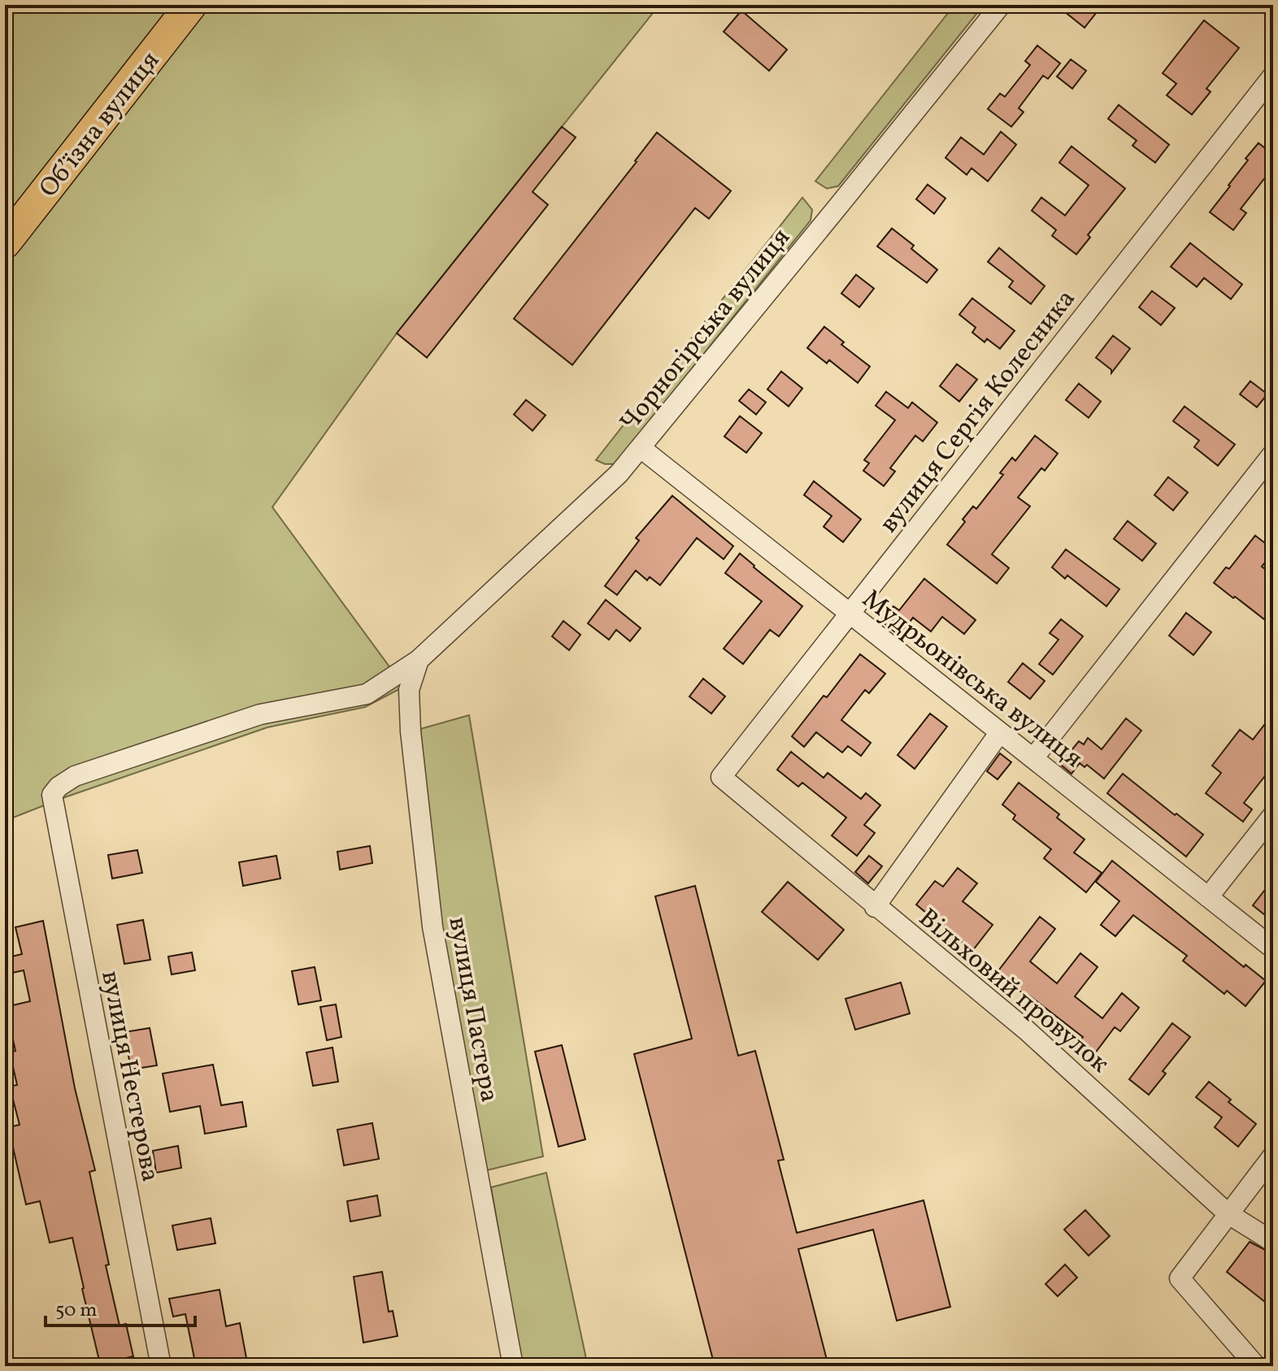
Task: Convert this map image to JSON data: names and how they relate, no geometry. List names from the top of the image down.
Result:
{
  "streets": {
    "main road": ["Обʼїзна вулиця"],
    "street": [
      "Чорногірська вулиця",
      "вулиця Сергія Колесника",
      "Мудрьонівська вулиця",
      "Вільховий провулок",
      "вулиця Пастера",
      "вулиця Нестерова"
    ]
  },
  "crossings": [
    ["Чорногірська вулиця", "Мудрьонівська вулиця"],
    ["Чорногірська вулиця", "вулиця Пастера"],
    ["Чорногірська вулиця", "вулиця Нестерова"],
    ["вулиця Сергія Колесника", "Мудрьонівська вулиця"],
    ["вулиця Сергія Колесника", "Вільховий провулок"]
  ],
  "scale_bar": "50 m"
}
